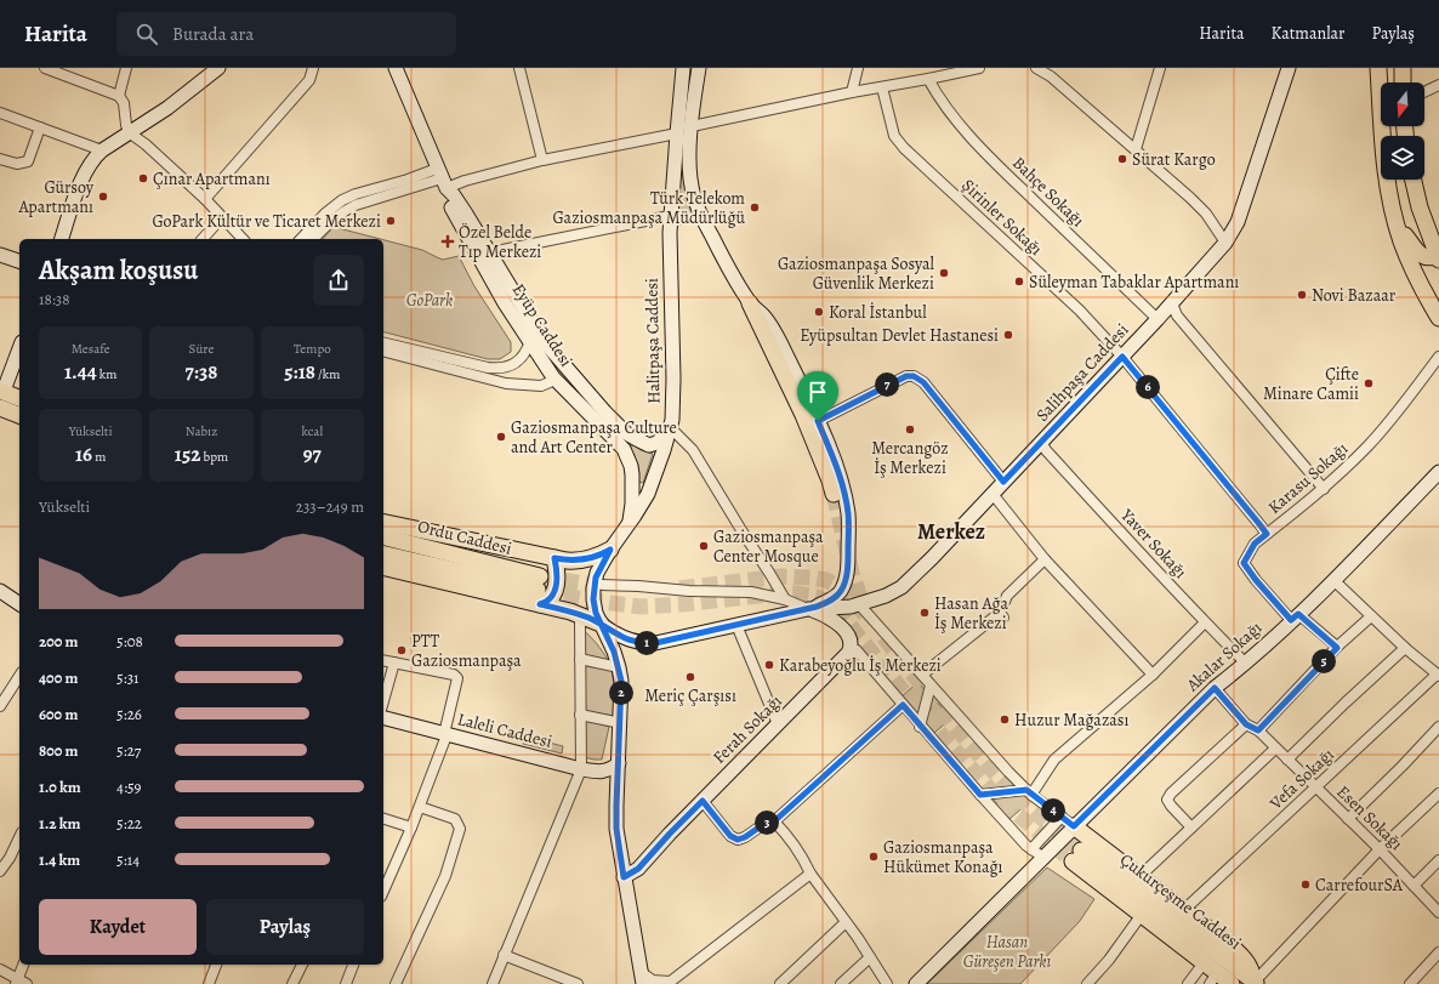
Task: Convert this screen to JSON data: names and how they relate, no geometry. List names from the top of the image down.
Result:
{
  "streets": {
    "main road": [
      "Eyüp Caddesi",
      "Halitpaşa Caddesi",
      "Salihpaşa Caddesi",
      "Ordu Caddesi",
      "Akalar Sokağı",
      "Ferah Sokağı",
      "Laleli Caddesi",
      "Çukurçeşme Caddesi"
    ],
    "street": [
      "Bahçe Sokağı",
      "Şirinler Sokağı",
      "Karasu Sokağı",
      "Yaver Sokağı",
      "Vefa Sokağı",
      "Esen Sokağı"
    ]
  },
  "crossings": [
    ["Bahçe Sokağı", "Salihpaşa Caddesi"],
    ["Şirinler Sokağı", "Salihpaşa Caddesi"],
    ["Şirinler Sokağı", "Karasu Sokağı"],
    ["Eyüp Caddesi", "Halitpaşa Caddesi"],
    ["Halitpaşa Caddesi", "Ferah Sokağı"],
    ["Halitpaşa Caddesi", "Laleli Caddesi"],
    ["Salihpaşa Caddesi", "Yaver Sokağı"],
    ["Karasu Sokağı", "Akalar Sokağı"],
    ["Yaver Sokağı", "Akalar Sokağı"],
    ["Akalar Sokağı", "Esen Sokağı"],
    ["Vefa Sokağı", "Esen Sokağı"]
  ],
  "districts": ["Merkez"],
  "parks": ["GoPark", "Hasan Güreşen Parkı"],
  "places": {
    "other": [
      "Sürat Kargo",
      "Çınar Apartmanı",
      "Gürsoy Apartmanı",
      "Türk Telekom Gaziosmanpaşa Müdürlüğü",
      "GoPark Kültür ve Ticaret Merkezi",
      "Gaziosmanpaşa Sosyal Güvenlik Merkezi",
      "Süleyman Tabaklar Apartmanı",
      "Novi Bazaar",
      "Koral İstanbul",
      "Eyüpsultan Devlet Hastanesi",
      "Çifte Minare Camii",
      "Mercangöz İş Merkezi",
      "Gaziosmanpaşa Culture and Art Center",
      "Gaziosmanpaşa Center Mosque",
      "Hasan Ağa İş Merkezi",
      "PTT Gaziosmanpaşa",
      "Karabeyoğlu İş Merkezi",
      "Meriç Çarşısı",
      "Huzur Mağazası",
      "Gaziosmanpaşa Hükümet Konağı",
      "CarrefourSA"
    ],
    "health": ["Özel Belde Tıp Merkezi"]
  },
  "north": "bottom",
  "page": {
    "header": "Harita",
    "search": "Burada ara",
    "nav": ["Harita", "Katmanlar", "Paylaş"],
    "heading": ["Akşam koşusu", "18:38"],
    "stats": [
      ["Mesafe", "1.44 km"],
      ["Süre", "7:38"],
      ["Tempo", "5:18 /km"],
      ["Yükselti", "16 m"],
      ["Nabız", "152 bpm"],
      ["kcal", "97"]
    ],
    "pins": [
      "7",
      "6",
      "1",
      "5",
      "2",
      "4",
      "3"
    ],
    "chart": ["Yükselti", "233–249 m"],
    "list": [
      {
        "name": "200 m",
        "note": "5:08"
      },
      {
        "name": "400 m",
        "note": "5:31"
      },
      {
        "name": "600 m",
        "note": "5:26"
      },
      {
        "name": "800 m",
        "note": "5:27"
      },
      {
        "name": "1.0 km",
        "note": "4:59"
      },
      {
        "name": "1.2 km",
        "note": "5:22"
      },
      {
        "name": "1.4 km",
        "note": "5:14"
      }
    ],
    "buttons": ["Kaydet", "Paylaş"]
  }
}
